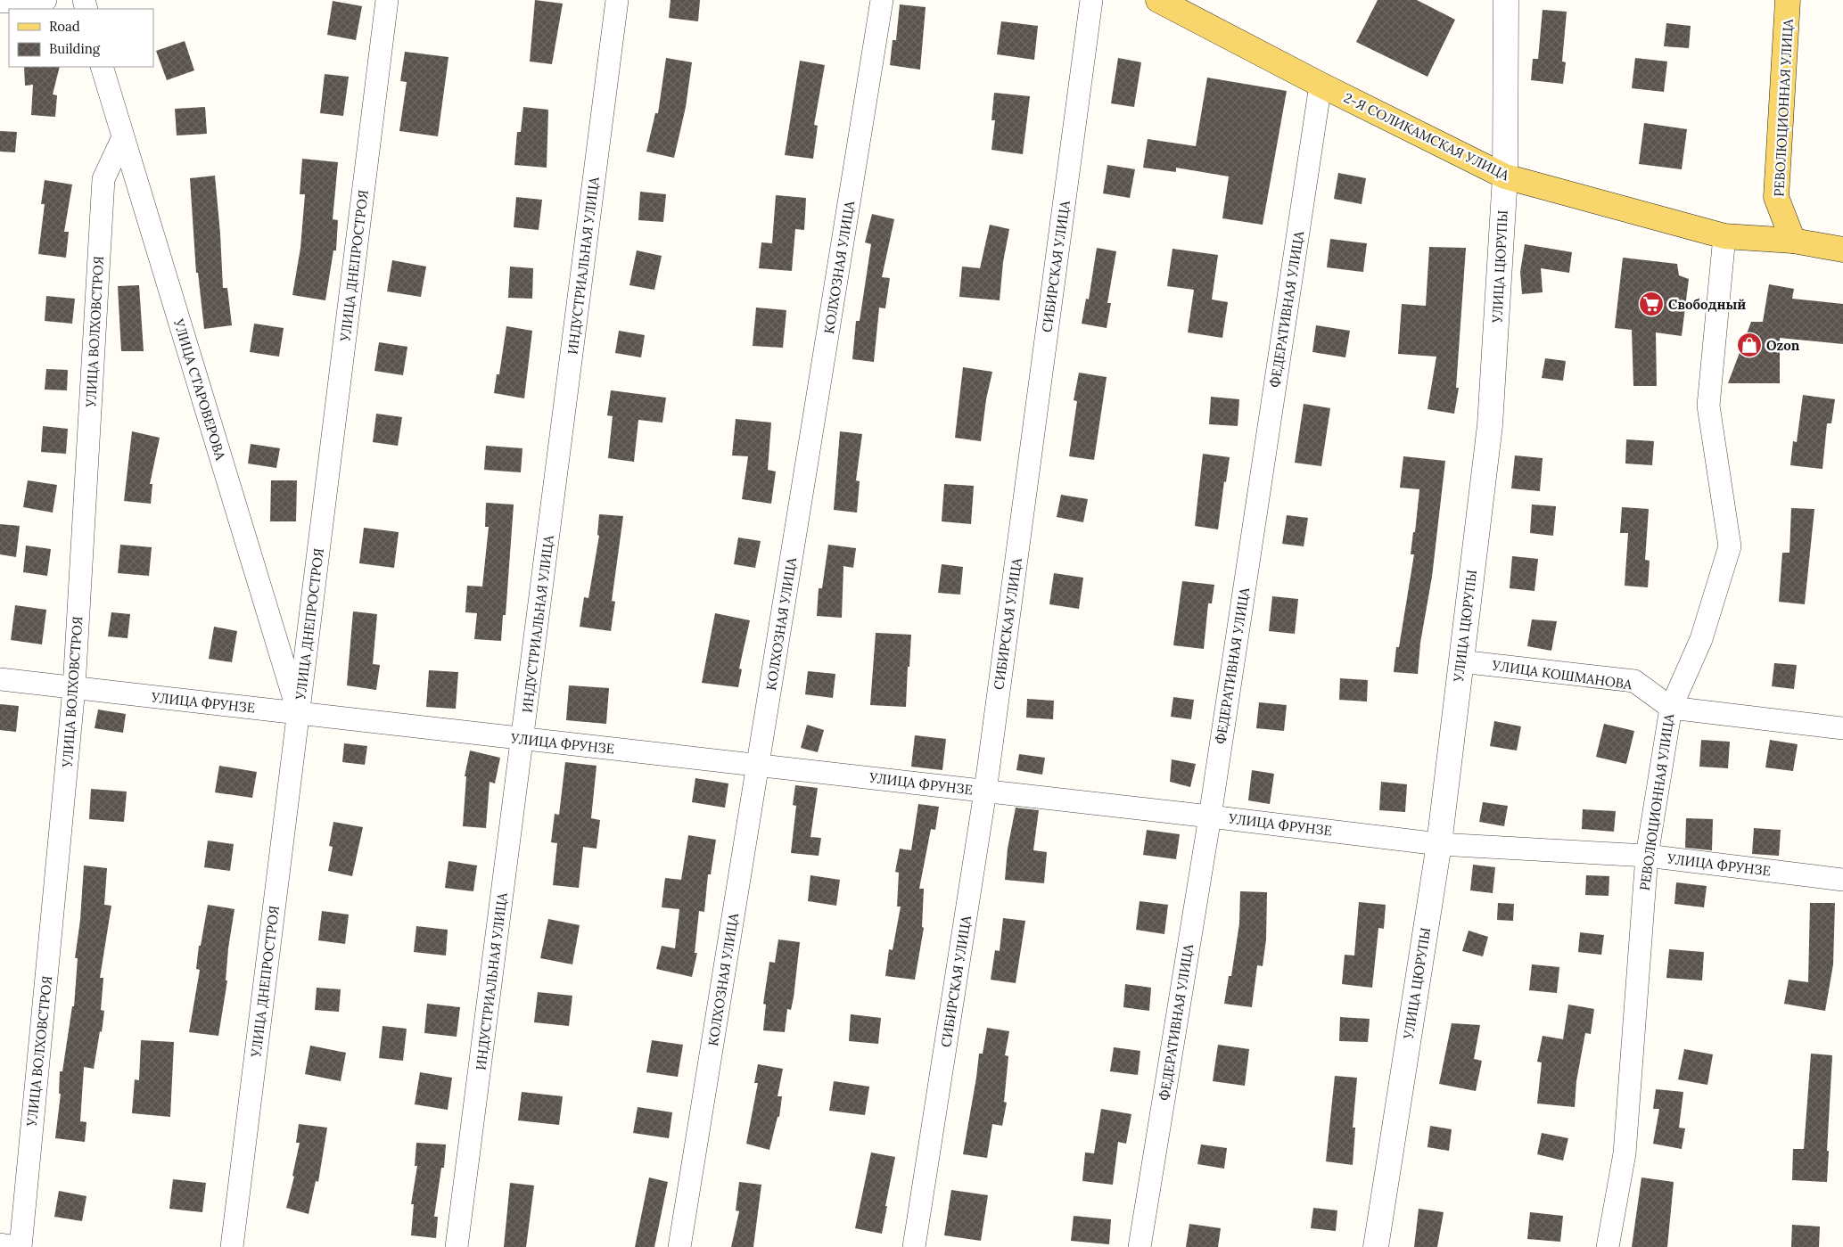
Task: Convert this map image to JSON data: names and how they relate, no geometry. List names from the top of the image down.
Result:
{
  "streets": {
    "main road": ["РЕВОЛЮЦИОННАЯ УЛИЦА", "2-Я СОЛИКАМСКАЯ УЛИЦА"],
    "street": [
      "УЛИЦА ДНЕПРОСТРОЯ",
      "ИНДУСТРИАЛЬНАЯ УЛИЦА",
      "СИБИРСКАЯ УЛИЦА",
      "УЛИЦА ЦЮРУПЫ",
      "КОЛХОЗНАЯ УЛИЦА",
      "ФЕДЕРАТИВНАЯ УЛИЦА",
      "УЛИЦА ВОЛХОВСТРОЯ",
      "УЛИЦА СТАРОВЕРОВА",
      "УЛИЦА КОШМАНОВА",
      "УЛИЦА ФРУНЗЕ"
    ]
  },
  "crossings": [
    ["РЕВОЛЮЦИОННАЯ УЛИЦА", "2-Я СОЛИКАМСКАЯ УЛИЦА"],
    ["РЕВОЛЮЦИОННАЯ УЛИЦА", "УЛИЦА КОШМАНОВА"],
    ["РЕВОЛЮЦИОННАЯ УЛИЦА", "УЛИЦА ФРУНЗЕ"],
    ["2-Я СОЛИКАМСКАЯ УЛИЦА", "УЛИЦА ЦЮРУПЫ"],
    ["2-Я СОЛИКАМСКАЯ УЛИЦА", "ФЕДЕРАТИВНАЯ УЛИЦА"],
    ["УЛИЦА ДНЕПРОСТРОЯ", "УЛИЦА СТАРОВЕРОВА"],
    ["УЛИЦА ДНЕПРОСТРОЯ", "УЛИЦА ФРУНЗЕ"],
    ["ИНДУСТРИАЛЬНАЯ УЛИЦА", "УЛИЦА ФРУНЗЕ"],
    ["СИБИРСКАЯ УЛИЦА", "УЛИЦА ФРУНЗЕ"],
    ["УЛИЦА ЦЮРУПЫ", "УЛИЦА КОШМАНОВА"],
    ["УЛИЦА ЦЮРУПЫ", "УЛИЦА ФРУНЗЕ"],
    ["КОЛХОЗНАЯ УЛИЦА", "УЛИЦА ФРУНЗЕ"],
    ["ФЕДЕРАТИВНАЯ УЛИЦА", "УЛИЦА ФРУНЗЕ"],
    ["УЛИЦА ВОЛХОВСТРОЯ", "УЛИЦА СТАРОВЕРОВА"],
    ["УЛИЦА ВОЛХОВСТРОЯ", "УЛИЦА ФРУНЗЕ"],
    ["УЛИЦА СТАРОВЕРОВА", "УЛИЦА ФРУНЗЕ"]
  ],
  "places": {
    "supermarket": ["Свободный"],
    "shop": ["Ozon"]
  },
  "legend": ["Road", "Building"]
}
